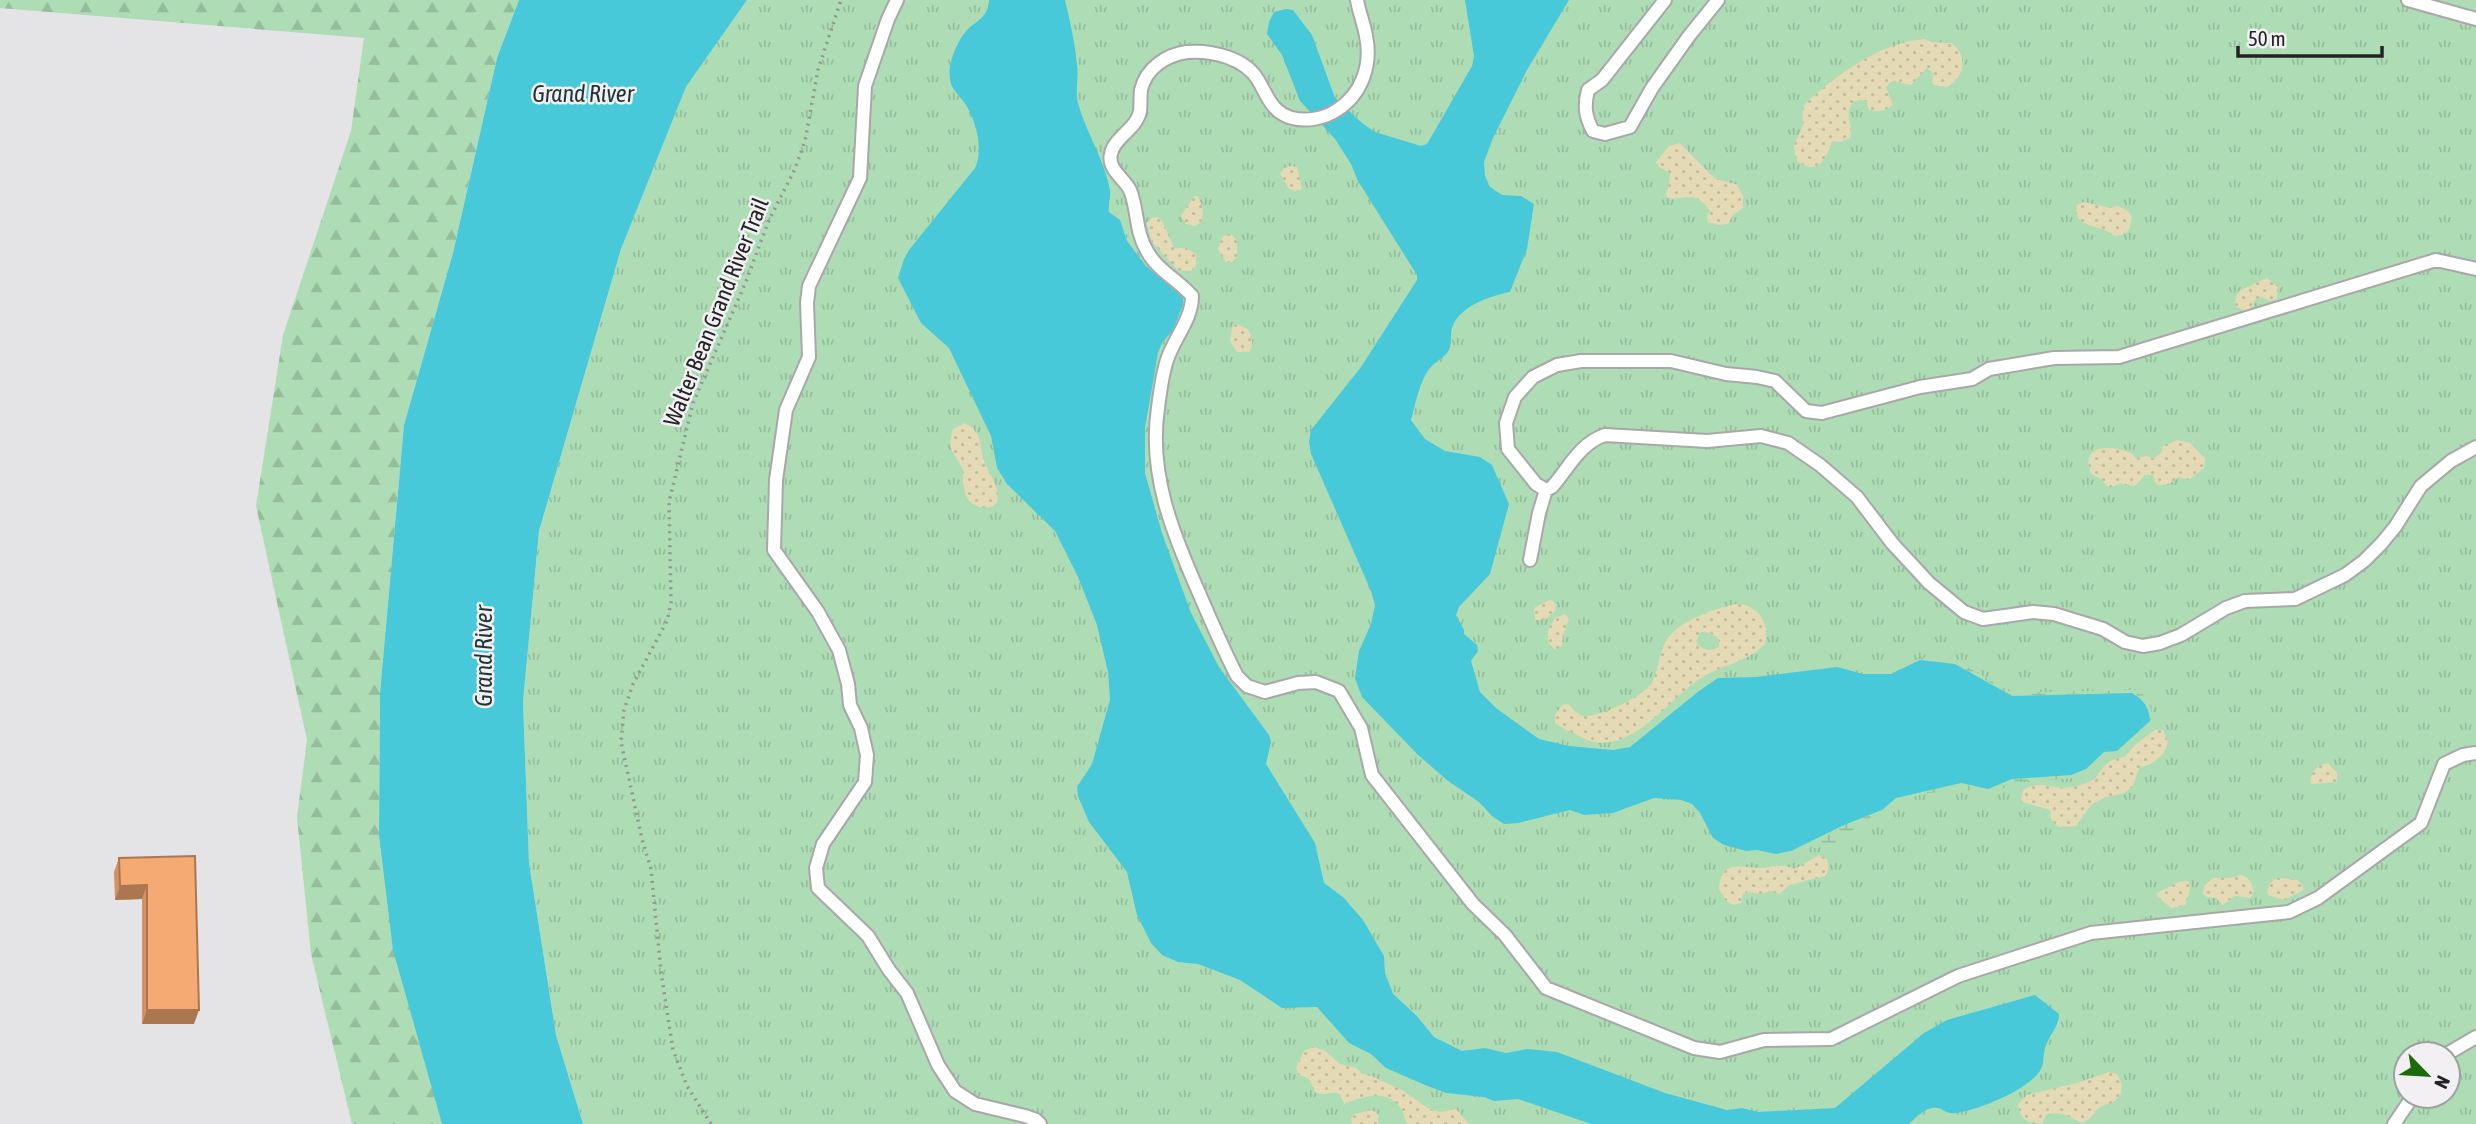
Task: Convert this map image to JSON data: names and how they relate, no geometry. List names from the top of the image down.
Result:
{
  "streets": {
    "path": ["Walter Bean Grand River Trail"]
  },
  "water": ["Grand River"],
  "scale_bar": "50 m",
  "north": "bottom right"
}
